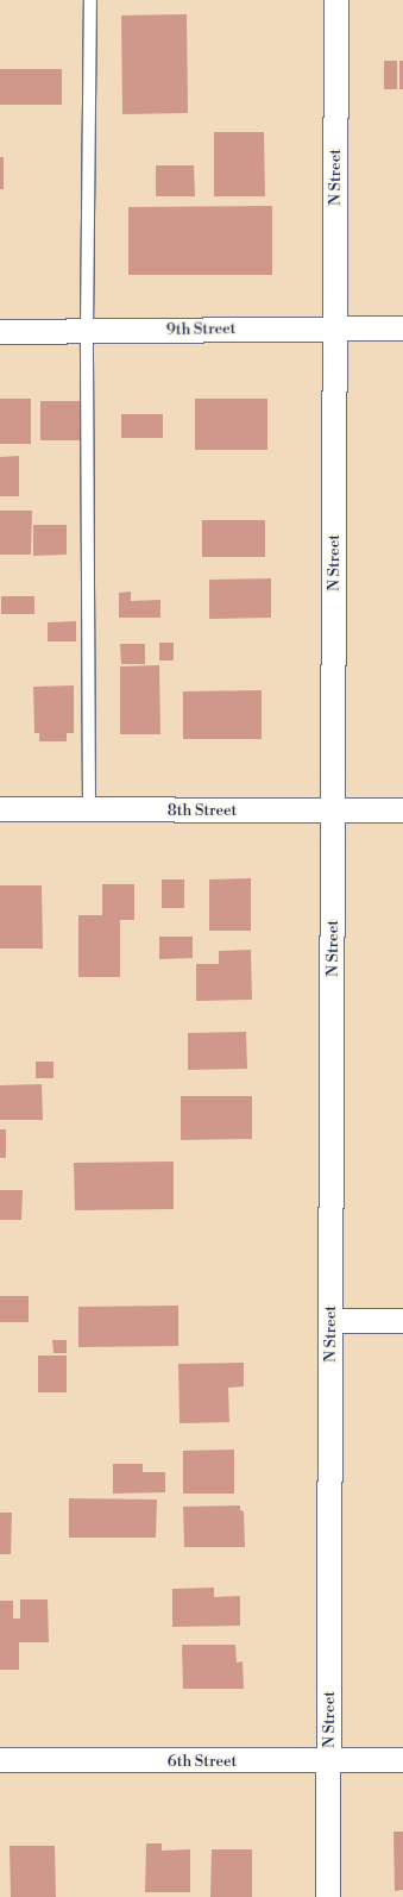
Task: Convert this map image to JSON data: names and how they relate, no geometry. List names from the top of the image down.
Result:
{
  "streets": {
    "street": [
      "N Street",
      "9th Street",
      "8th Street",
      "6th Street"
    ]
  },
  "crossings": [
    ["N Street", "9th Street"],
    ["N Street", "8th Street"],
    ["N Street", "6th Street"]
  ]
}
